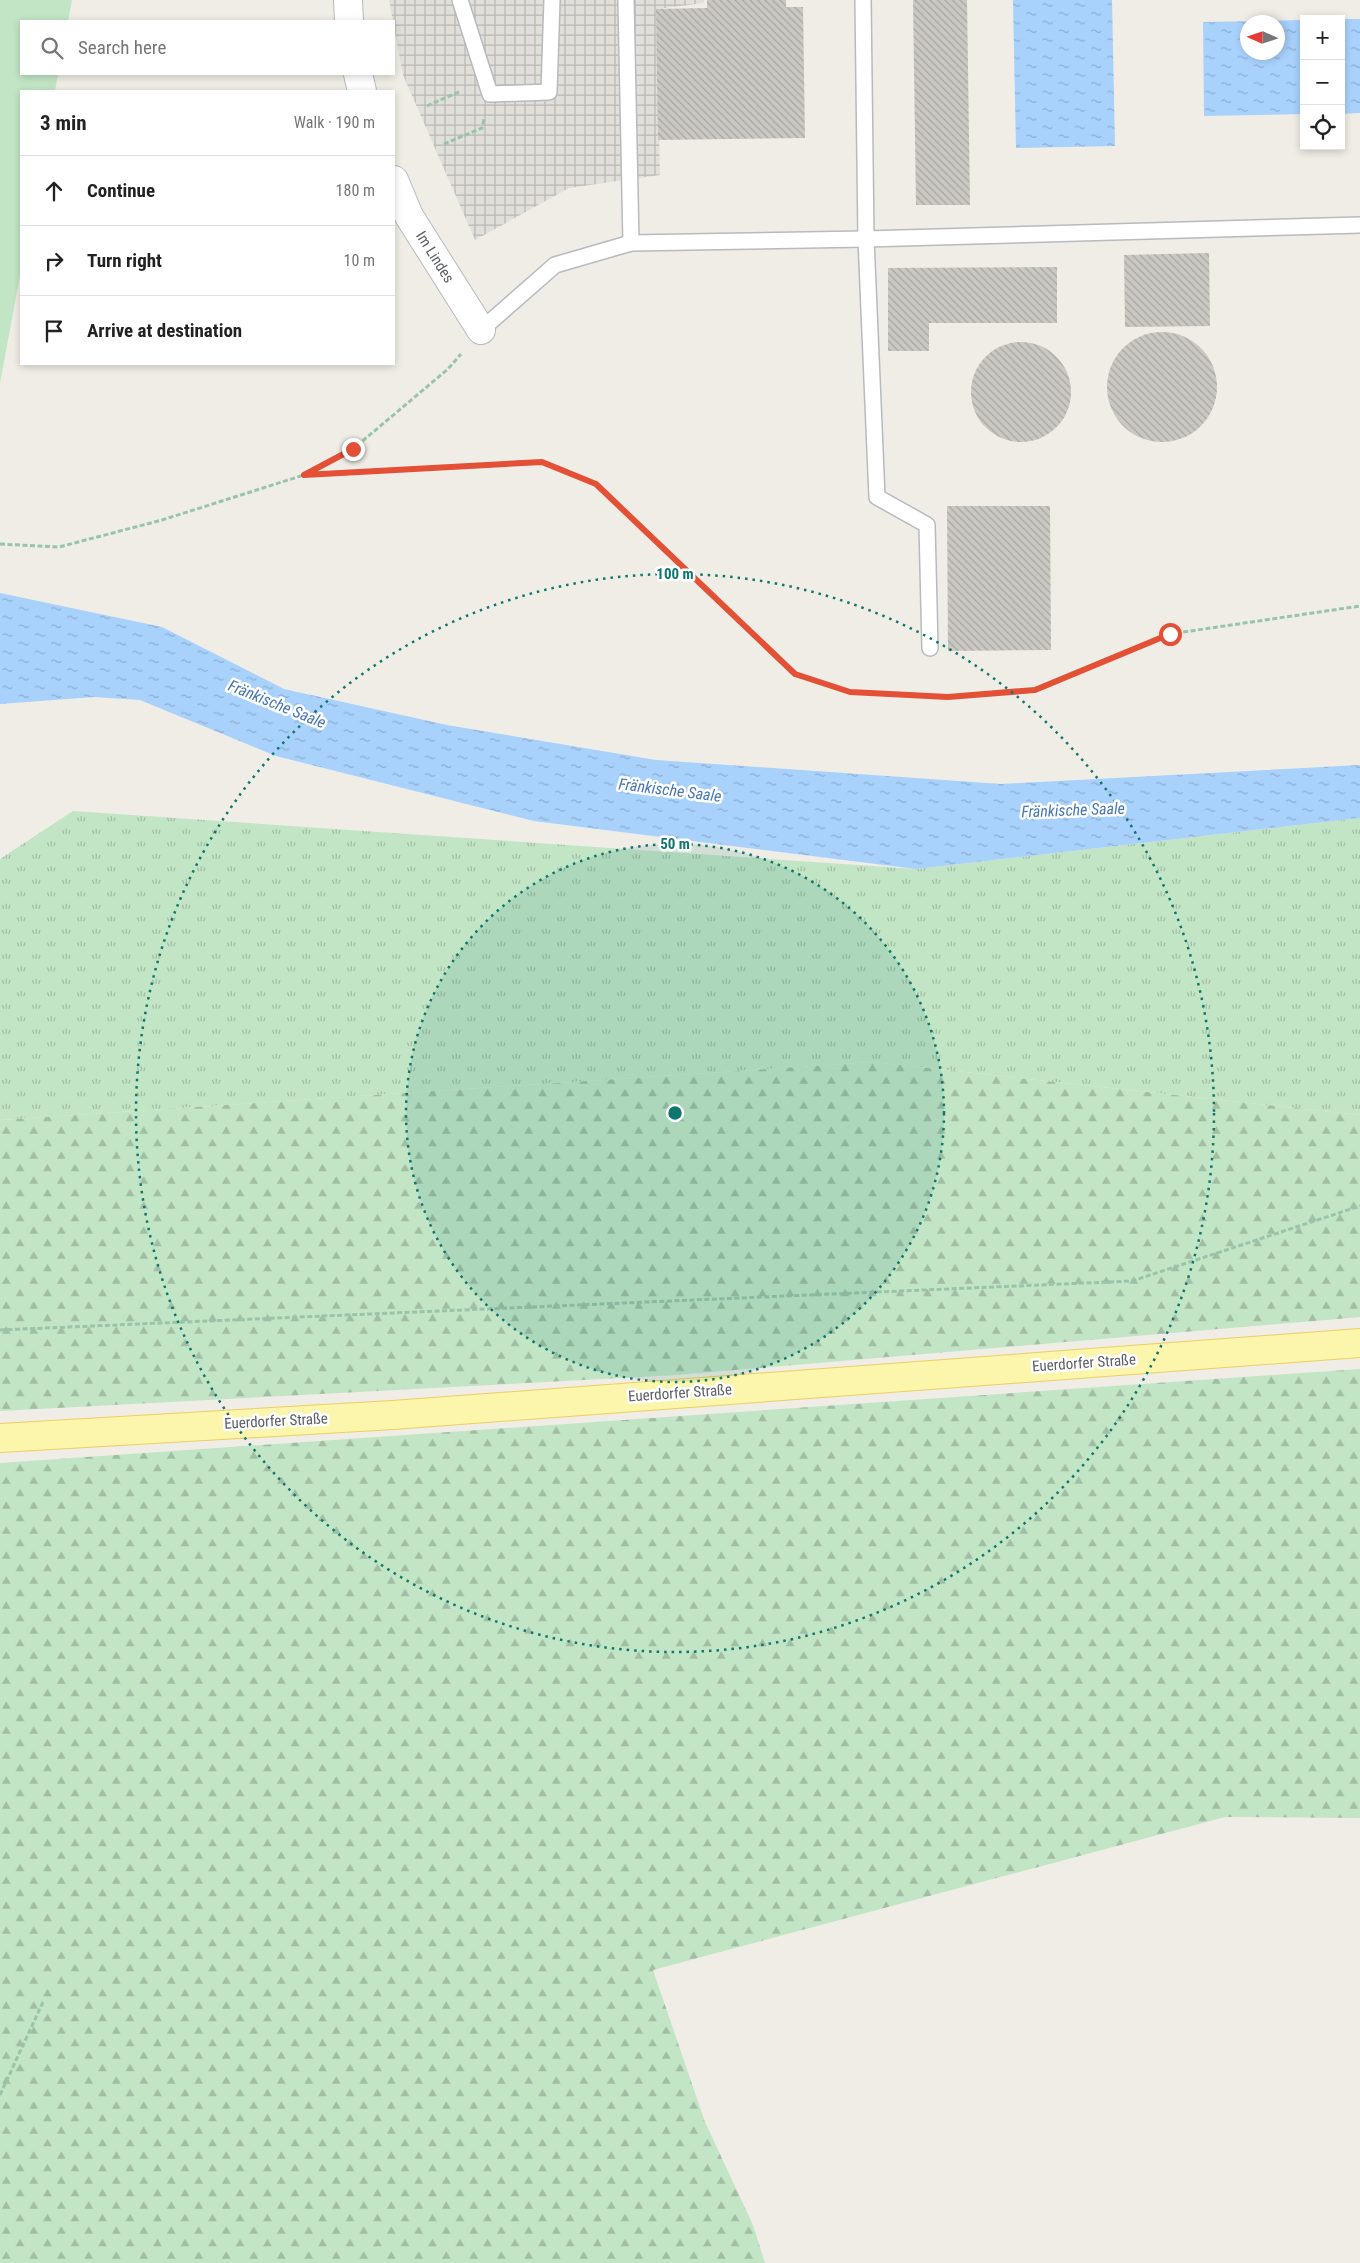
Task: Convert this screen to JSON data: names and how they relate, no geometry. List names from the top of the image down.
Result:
{
  "streets": {
    "main road": ["Euerdorfer Straße"],
    "street": ["Im Lindes"]
  },
  "water": ["Fränkische Saale"],
  "north": "left",
  "page": {
    "map_buttons": ["+", "−"],
    "search": "Search here",
    "heading": ["3 min", "Walk · 190 m"],
    "list": [
      ["Continue", "180 m"],
      ["Turn right", "10 m"],
      "Arrive at destination"
    ]
  },
  "rings": ["100 m", "50 m"]
}
